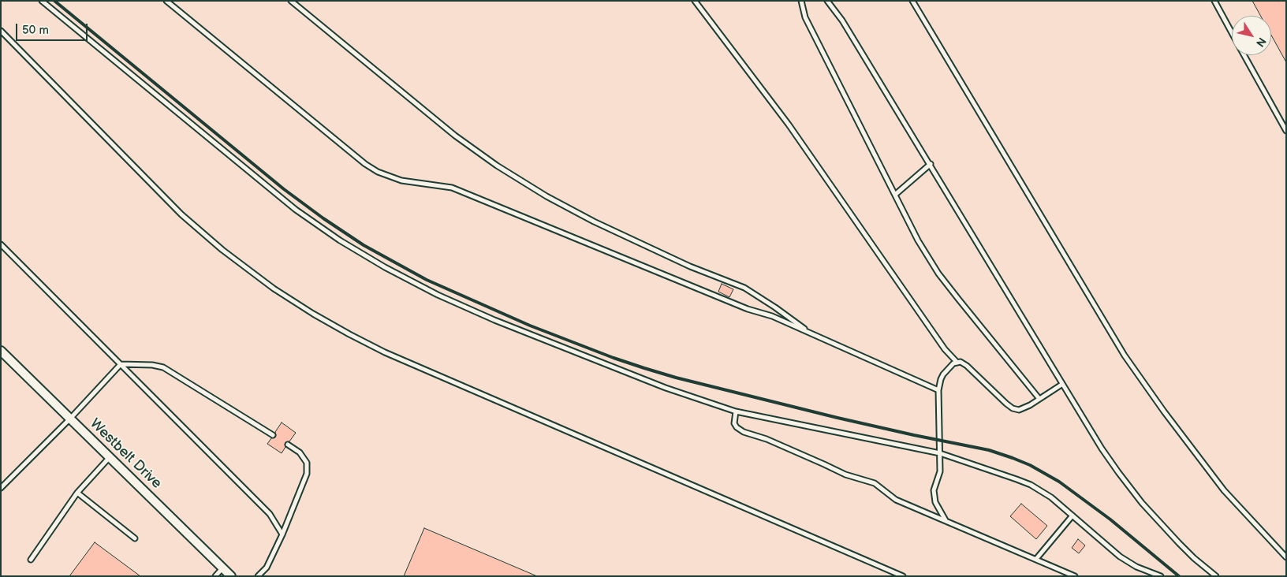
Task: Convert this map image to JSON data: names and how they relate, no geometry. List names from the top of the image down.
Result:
{
  "streets": {
    "street": ["Westbelt Drive"]
  },
  "scale_bar": "50 m",
  "north": "bottom right"
}
